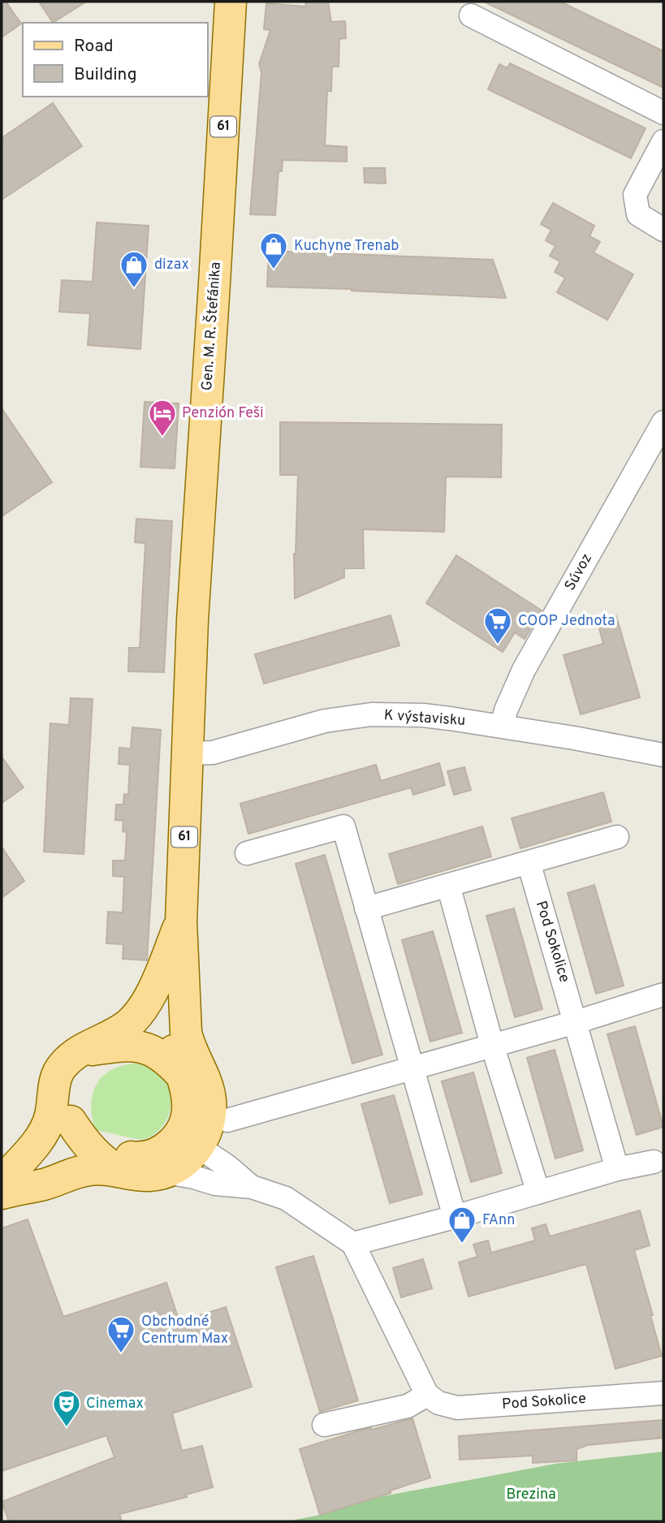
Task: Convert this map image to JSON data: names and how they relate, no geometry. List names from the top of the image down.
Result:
{
  "streets": {
    "main road": ["61", "Gen. M. R. Štefánika"],
    "street": ["Súvoz", "K výstavisku", "Pod Sokolice"]
  },
  "crossings": [
    ["61", "Gen. M. R. Štefánika"],
    ["61", "K výstavisku"],
    ["Gen. M. R. Štefánika", "K výstavisku"],
    ["Súvoz", "K výstavisku"]
  ],
  "parks": ["Brezina"],
  "places": {
    "shop": ["Kuchyne Trenab", "dizax", "FAnn"],
    "hotel": ["Penzión Feši"],
    "supermarket": ["COOP Jednota", "Obchodné Centrum Max"],
    "theatre": ["Cinemax"]
  },
  "legend": ["Road", "Building"]
}
